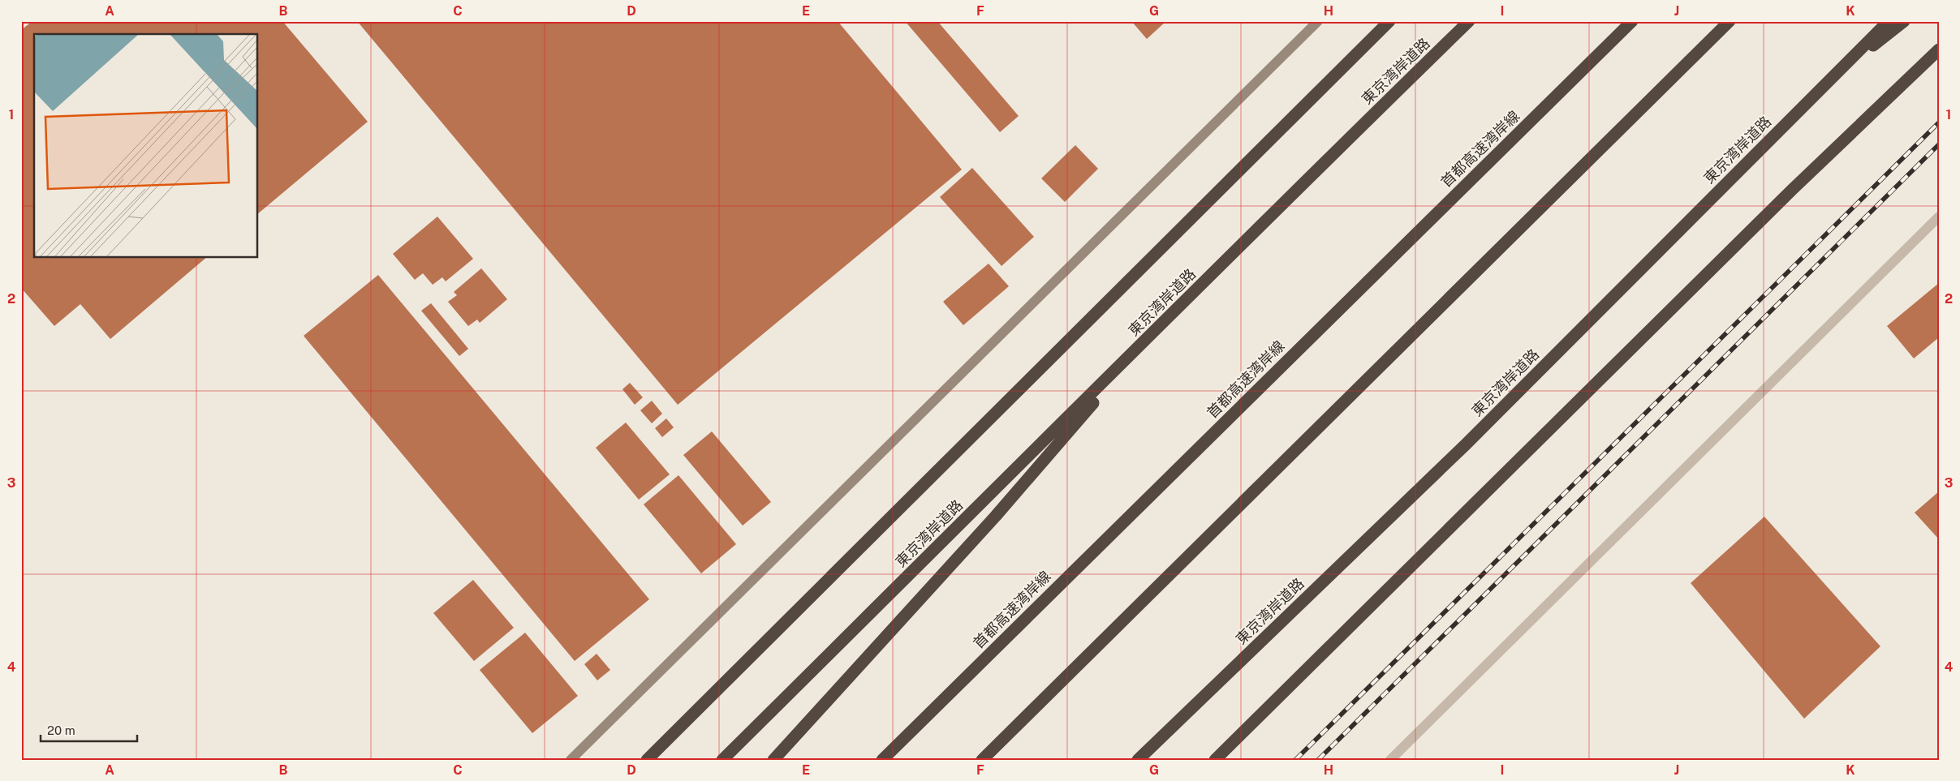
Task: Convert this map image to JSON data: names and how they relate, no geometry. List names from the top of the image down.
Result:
{
  "streets": {
    "highway": ["東京湾岸道路", "首都高速湾岸線"]
  },
  "scale_bar": "20 m",
  "grid": {
    "columns": [
      "A",
      "B",
      "C",
      "D",
      "E",
      "F",
      "G",
      "H",
      "I",
      "J",
      "K"
    ],
    "rows": [
      "1",
      "2",
      "3",
      "4"
    ]
  }
}
